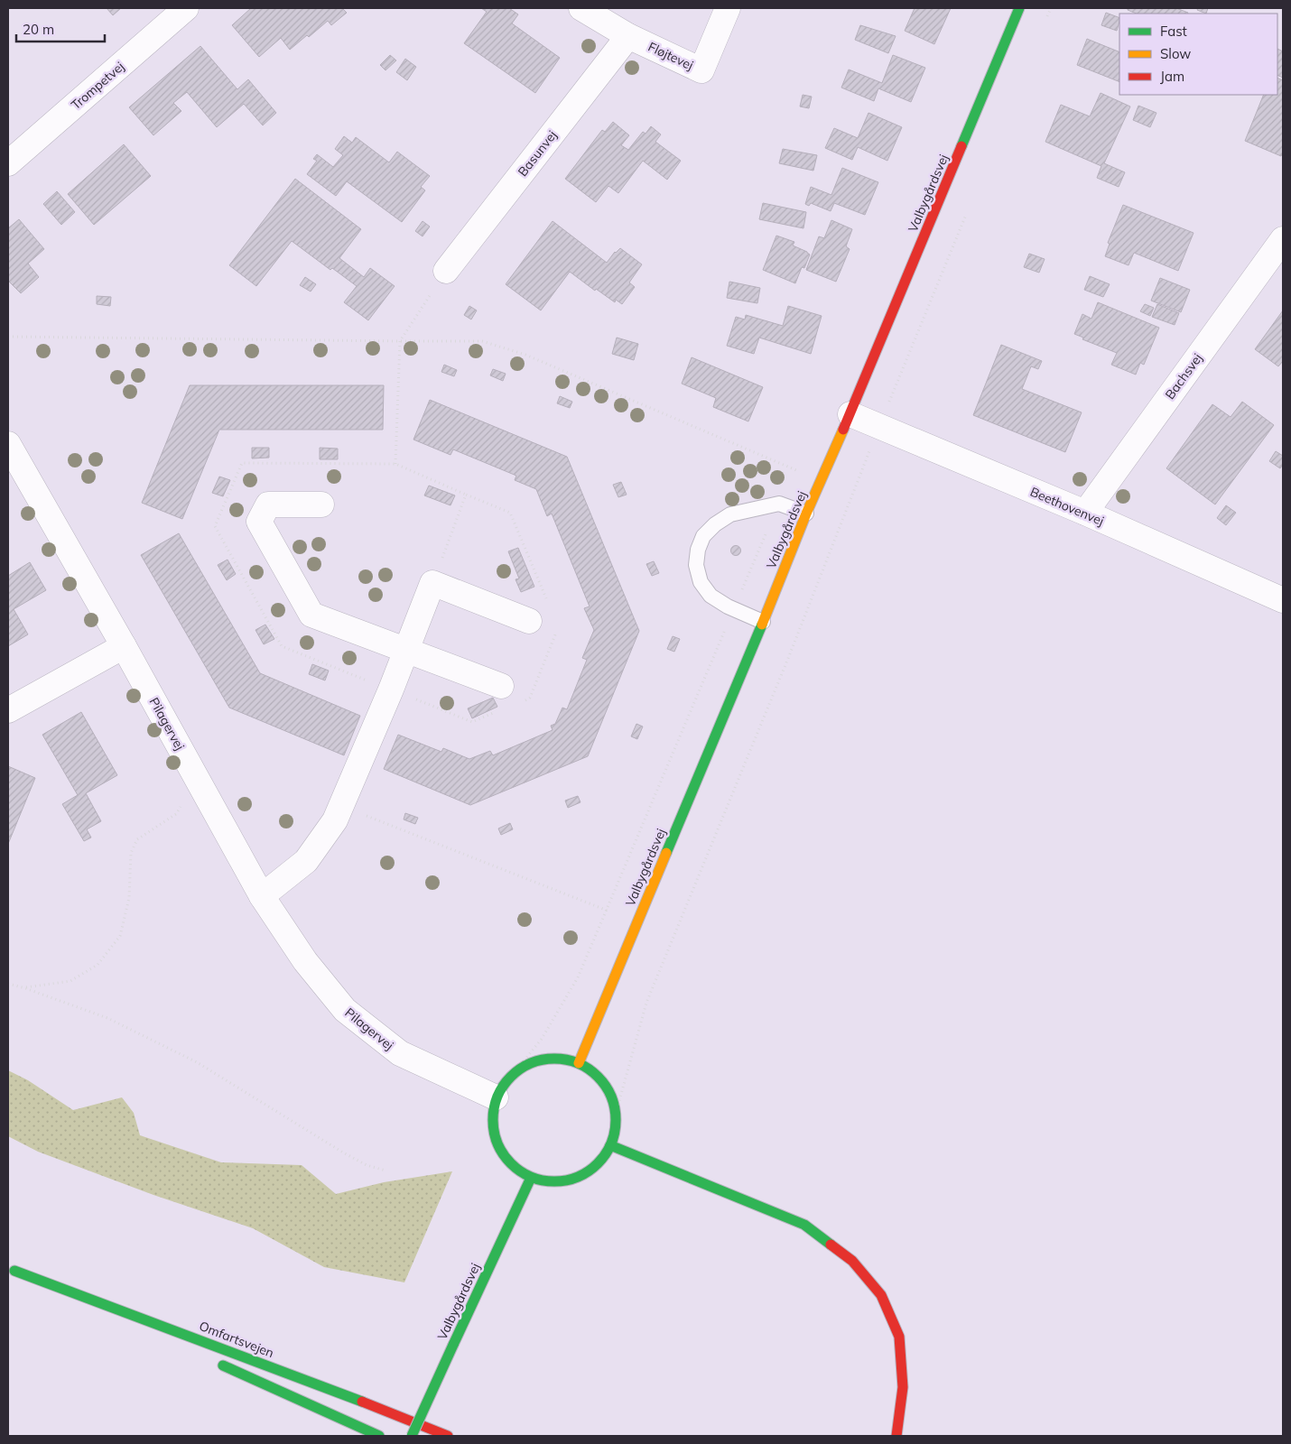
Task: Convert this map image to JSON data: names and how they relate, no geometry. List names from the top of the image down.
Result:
{
  "streets": {
    "street": [
      "Fløjtevej",
      "Trompetvej",
      "Basunvej",
      "Valbygårdsvej",
      "Bachsvej",
      "Beethovenvej",
      "Pilagervej",
      "Omfartsvejen"
    ]
  },
  "crossings": [
    ["Fløjtevej", "Basunvej"],
    ["Valbygårdsvej", "Beethovenvej"],
    ["Valbygårdsvej", "Pilagervej"],
    ["Bachsvej", "Beethovenvej"]
  ],
  "legend": ["Fast", "Slow", "Jam"],
  "scale_bar": "20 m"
}
